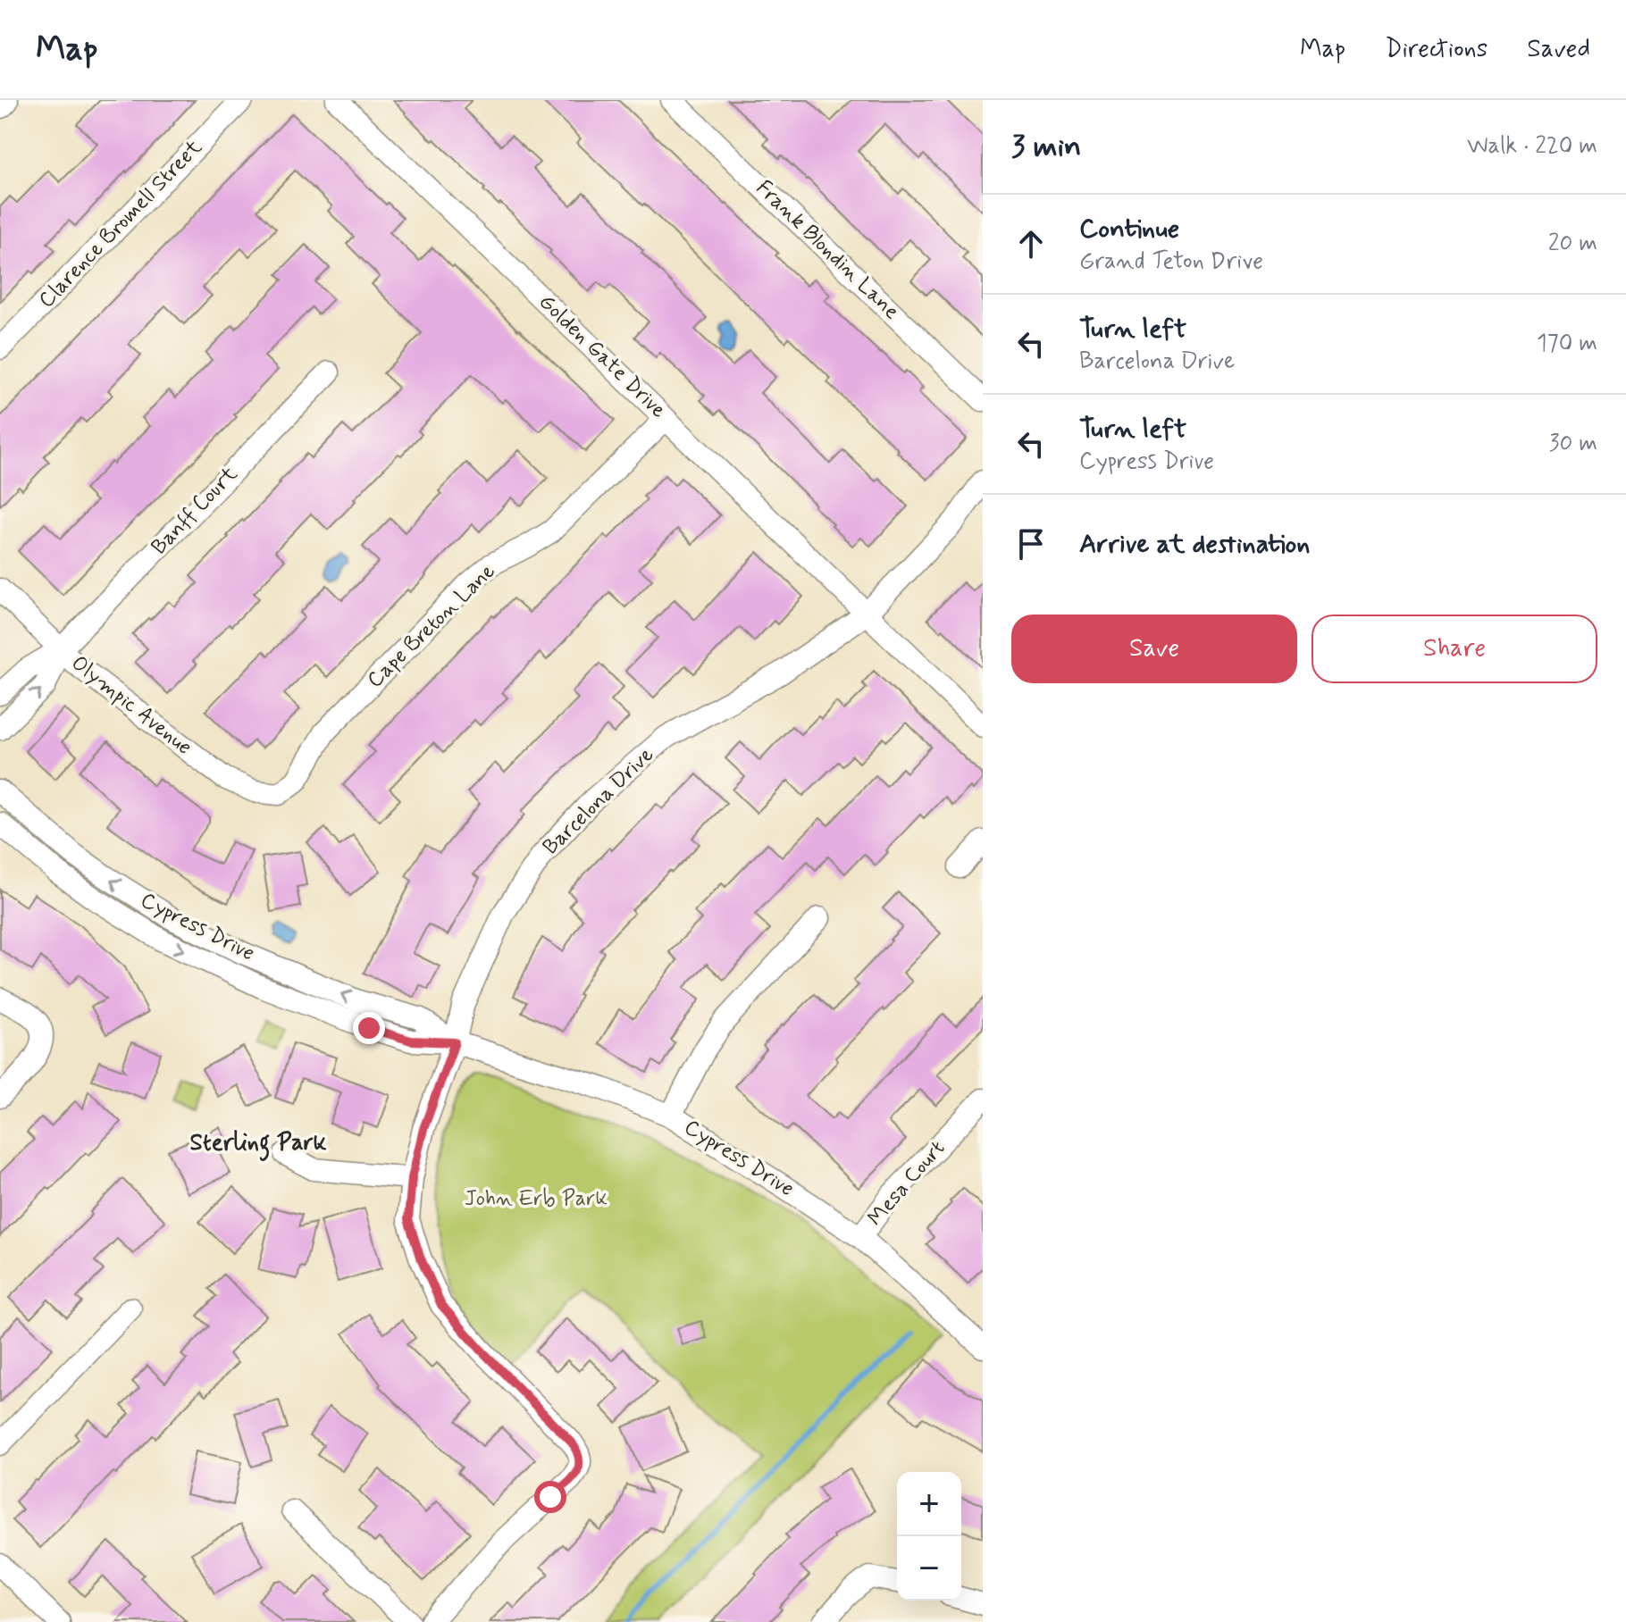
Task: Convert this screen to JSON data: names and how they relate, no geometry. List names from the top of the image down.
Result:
{
  "streets": {
    "street": [
      "Clarence Bromell Street",
      "Frank Blondin Lane",
      "Golden Gate Drive",
      "Banff Court",
      "Cape Breton Lane",
      "Olympic Avenue",
      "Barcelona Drive",
      "Cypress Drive",
      "Mesa Court"
    ]
  },
  "crossings": [
    ["Golden Gate Drive", "Cape Breton Lane"],
    ["Golden Gate Drive", "Barcelona Drive"],
    ["Banff Court", "Olympic Avenue"],
    ["Cape Breton Lane", "Olympic Avenue"],
    ["Barcelona Drive", "Cypress Drive"],
    ["Cypress Drive", "Mesa Court"]
  ],
  "districts": ["Sterling Park"],
  "parks": ["John Erb Park"],
  "page": {
    "header": "Map",
    "nav": ["Map", "Directions", "Saved"],
    "heading": ["3 min", "Walk · 220 m"],
    "list": [
      ["Continue", "Grand Teton Drive", "20 m"],
      ["Turn left", "Barcelona Drive", "170 m"],
      ["Turn left", "Cypress Drive", "30 m"],
      "Arrive at destination"
    ],
    "buttons": ["Save", "Share"],
    "map_buttons": ["+", "−"]
  }
}
